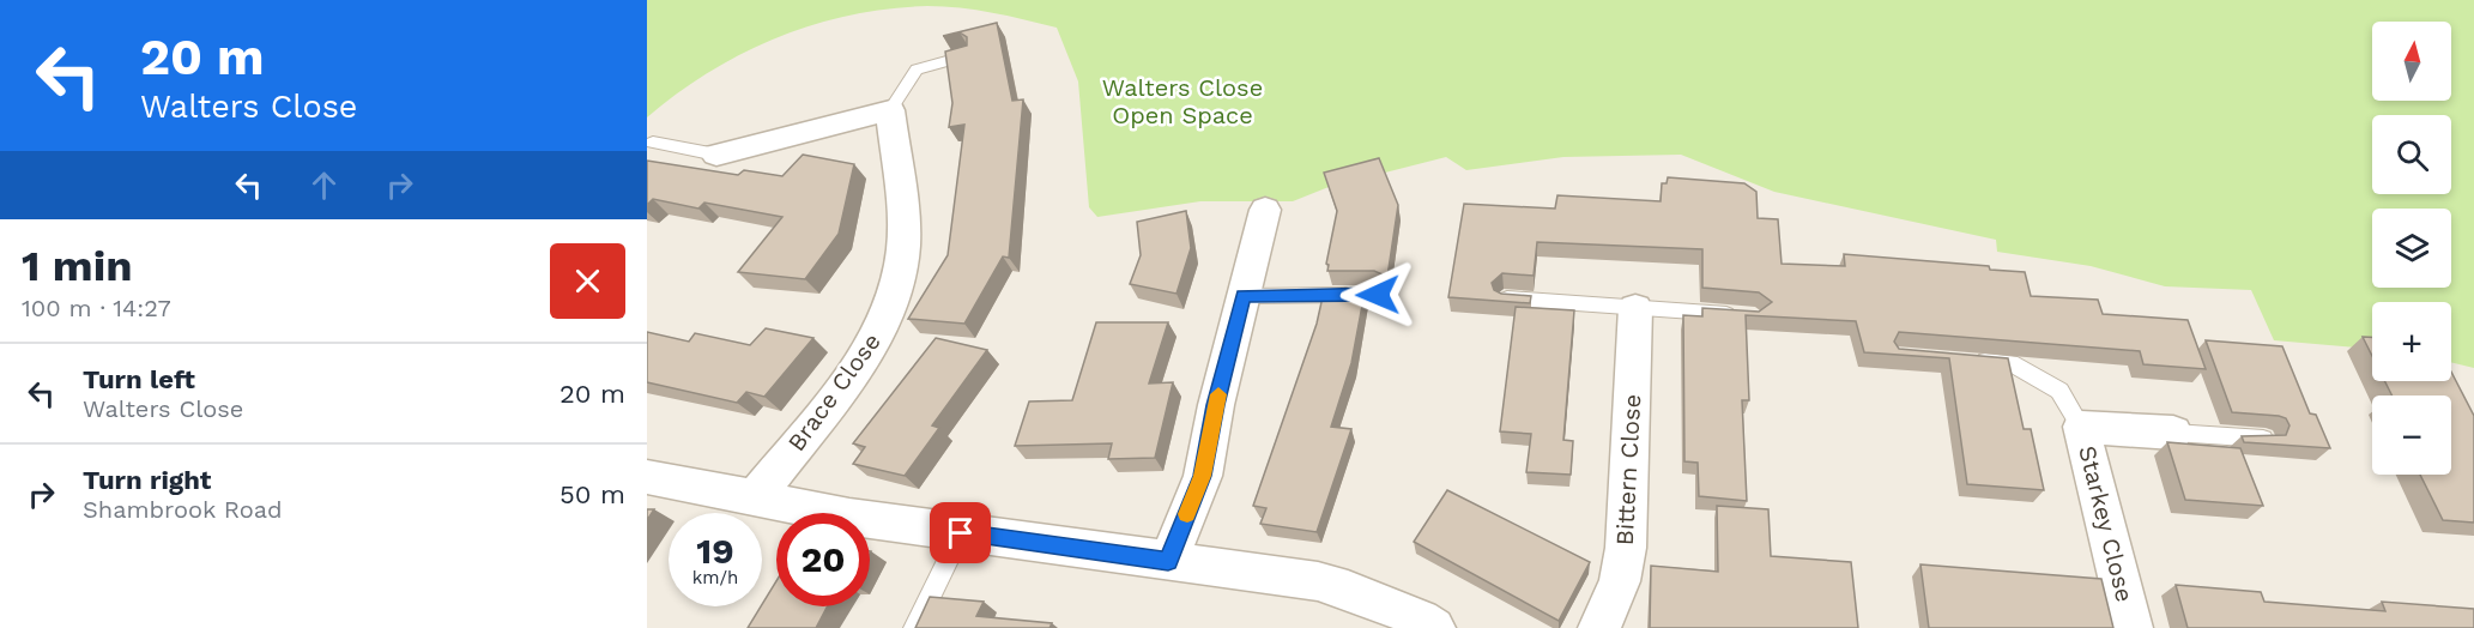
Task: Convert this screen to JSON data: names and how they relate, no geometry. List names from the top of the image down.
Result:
{
  "streets": {
    "street": ["Brace Close", "Bittern Close", "Starkey Close"]
  },
  "parks": ["Walters Close Open Space"],
  "north": "top",
  "page": {
    "turn": ["20 m", "Walters Close"],
    "map_buttons": ["+", "−"],
    "heading": ["1 min", "100 m · 14:27"],
    "list": [
      {
        "name": "Turn left",
        "note": "Walters Close",
        "value": "20 m"
      },
      {
        "name": "Turn right",
        "note": "Shambrook Road",
        "value": "50 m"
      }
    ],
    "speed": "19 km/h",
    "limit": "20"
  }
}
